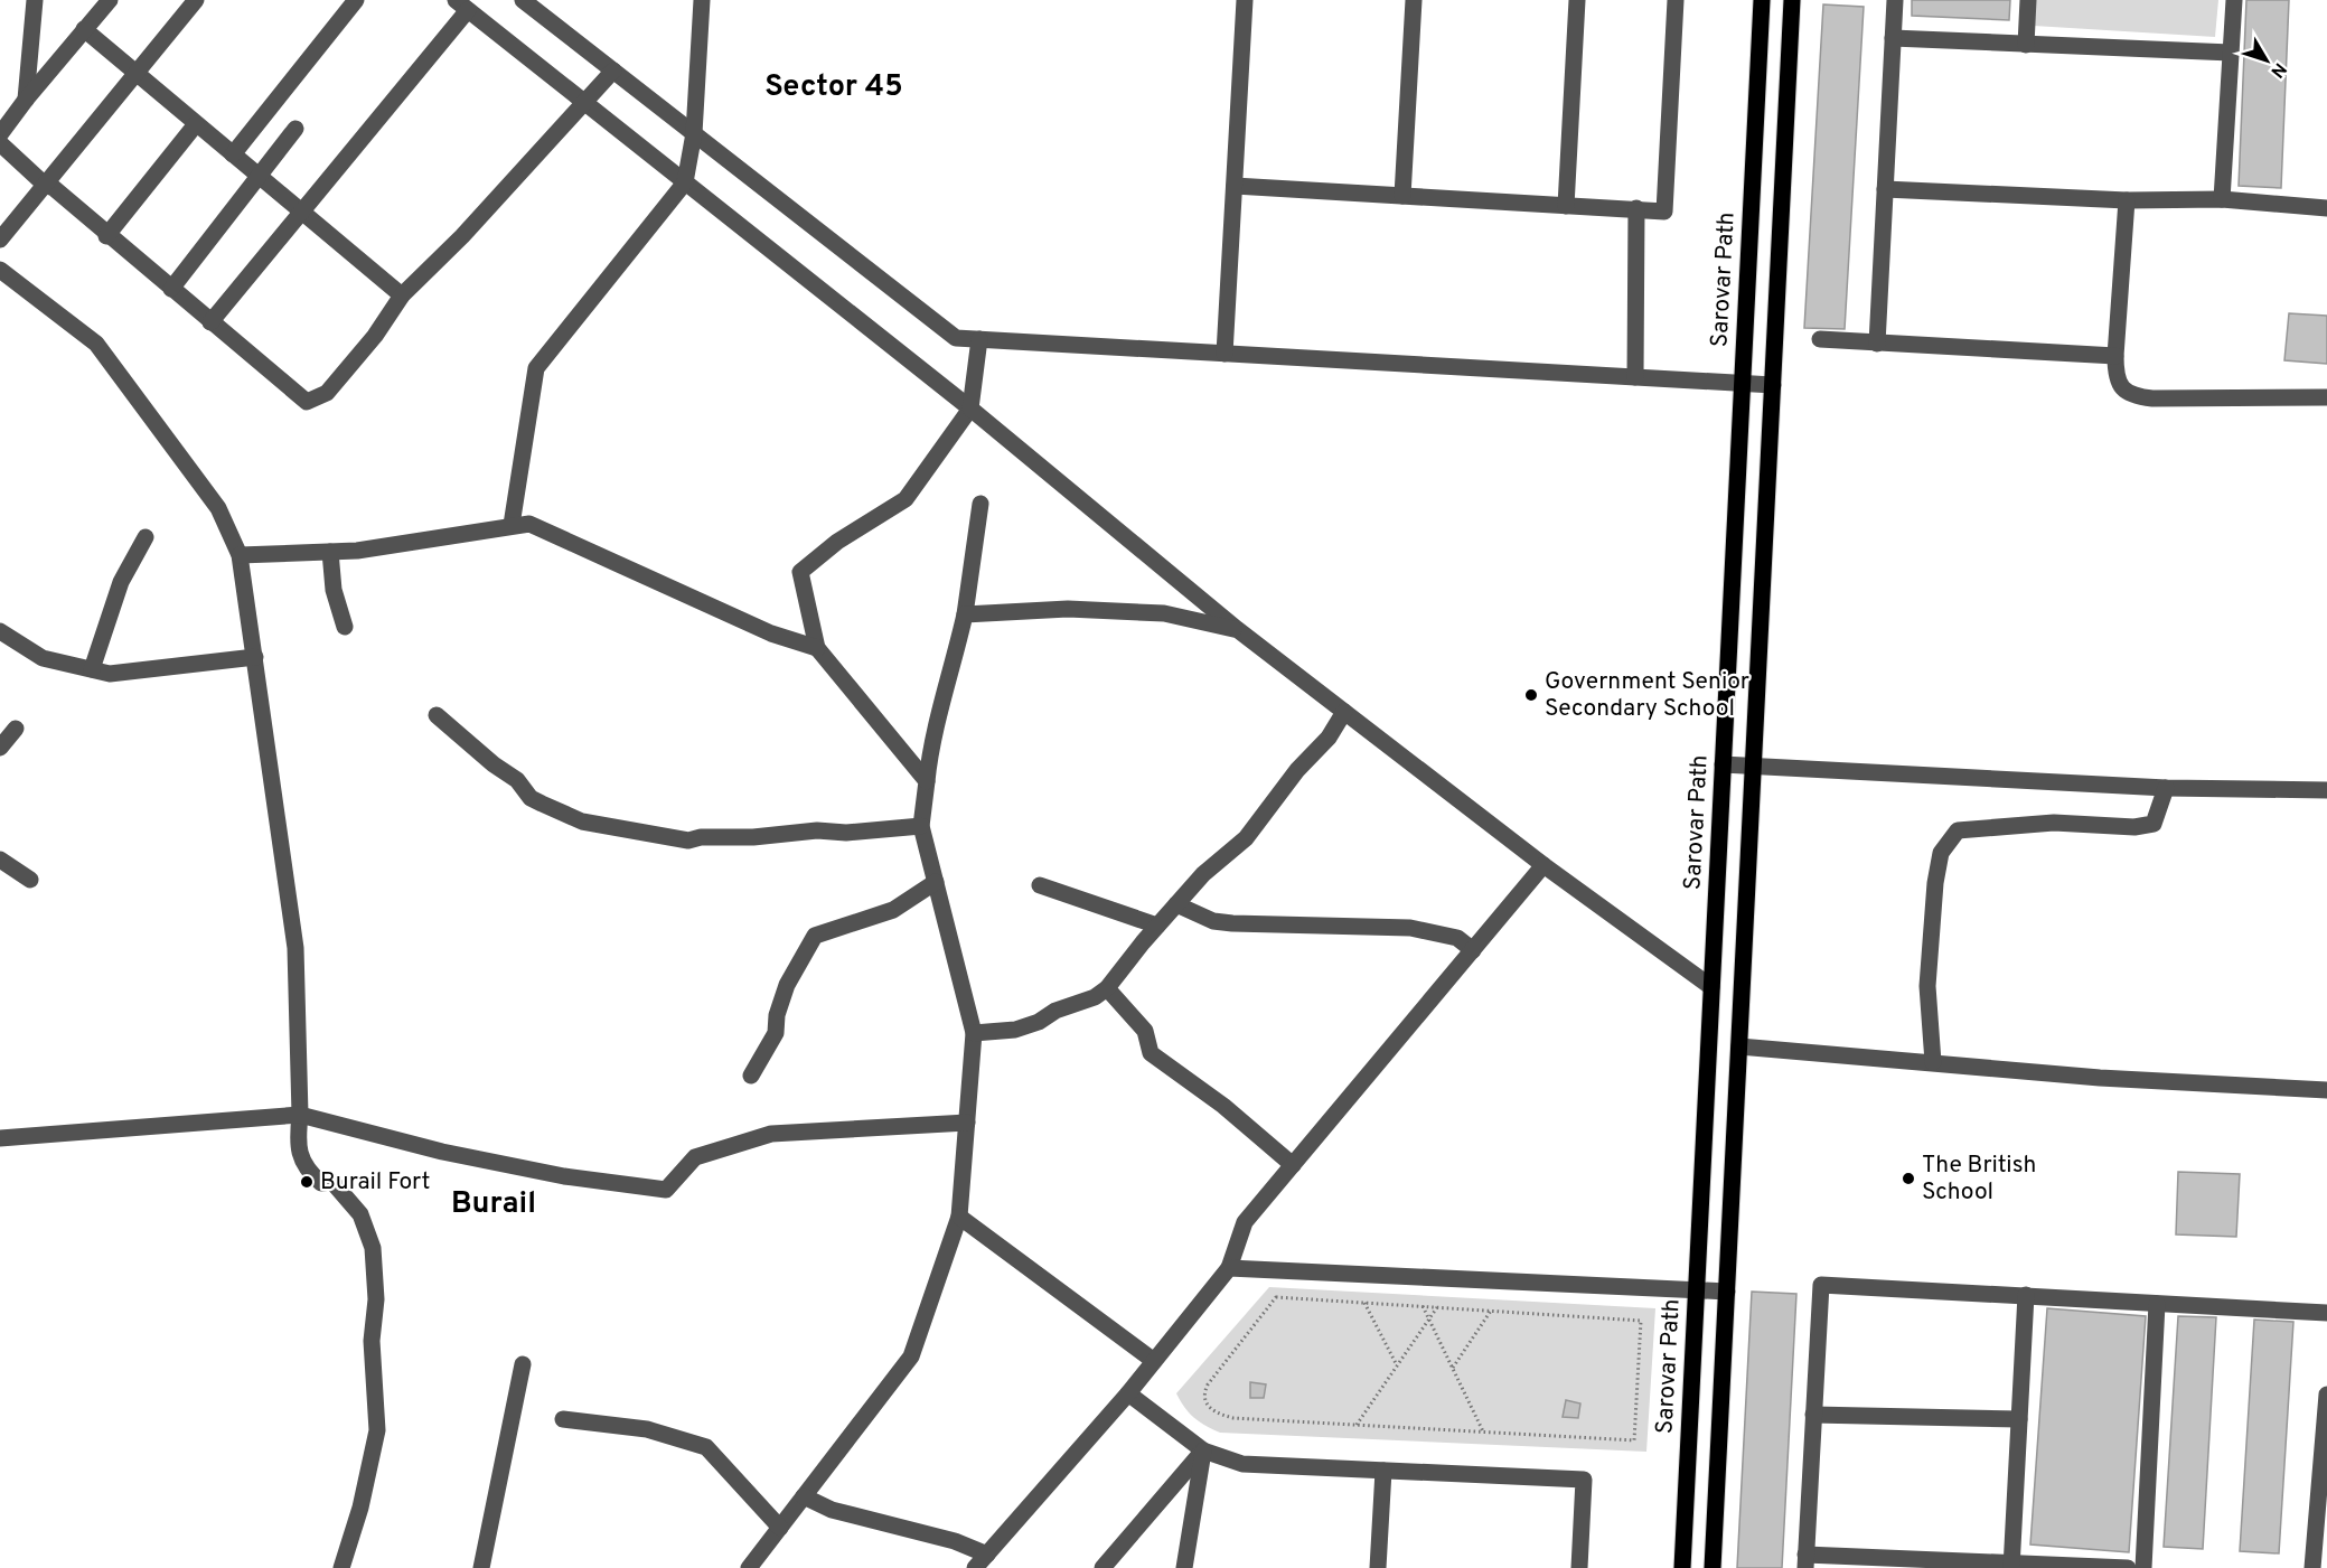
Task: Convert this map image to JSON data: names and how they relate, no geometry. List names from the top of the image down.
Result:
{
  "streets": {
    "main road": ["Sarovar Path"]
  },
  "districts": ["Sector 45", "Burail"],
  "places": ["Government Senior Secondary School", "The British School", "Burail Fort"],
  "north": "bottom right"
}
